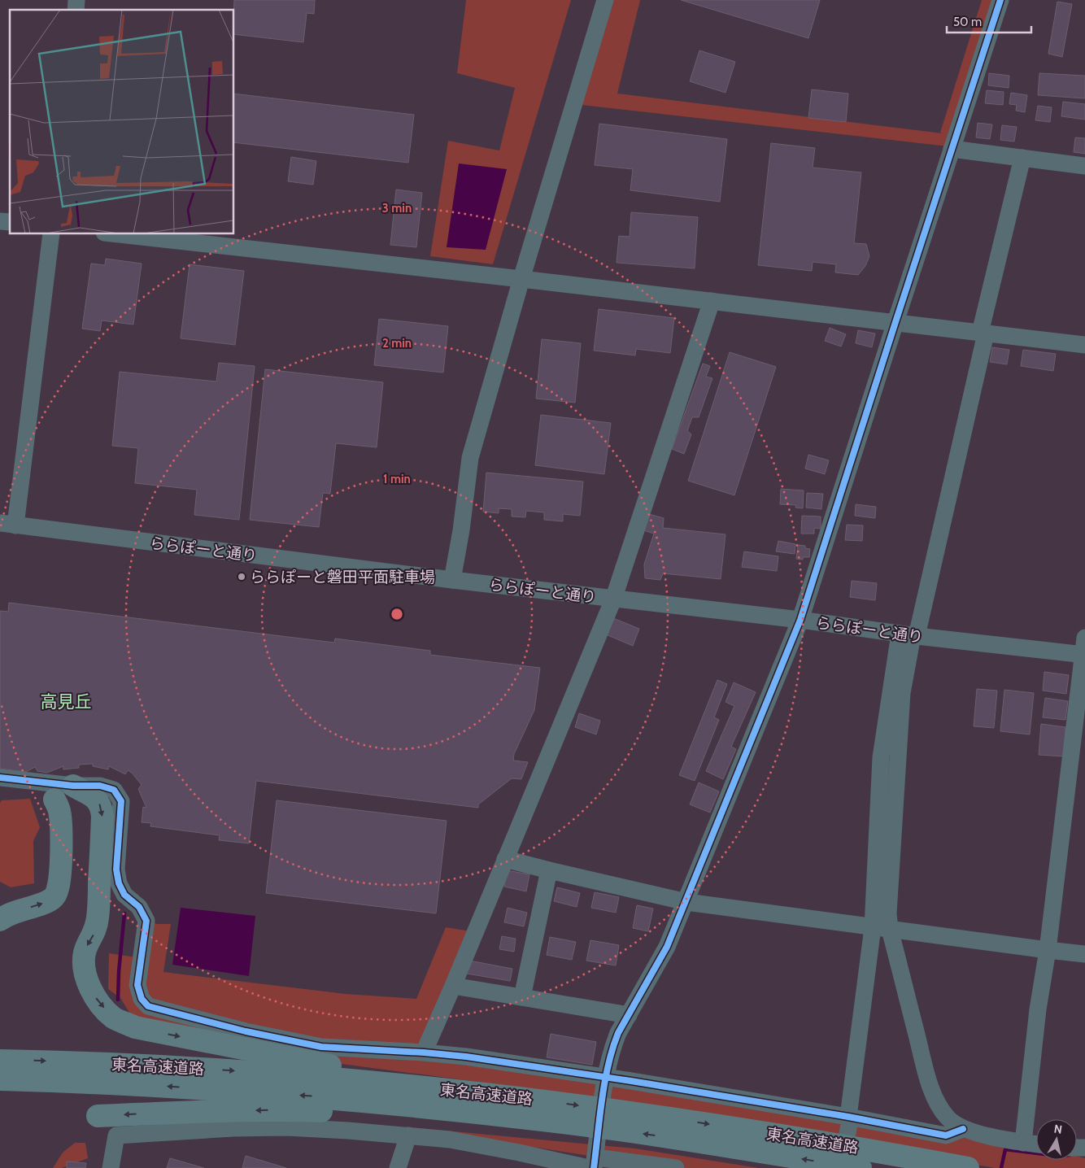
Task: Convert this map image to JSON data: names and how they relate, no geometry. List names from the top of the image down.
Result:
{
  "streets": {
    "highway": ["東名高速道路"],
    "street": ["ららぽーと通り"]
  },
  "districts": ["高見丘"],
  "places": ["ららぽーと磐田平面駐車場"],
  "scale_bar": "50 m",
  "north": "top",
  "rings": ["3 min", "2 min", "1 min"]
}
